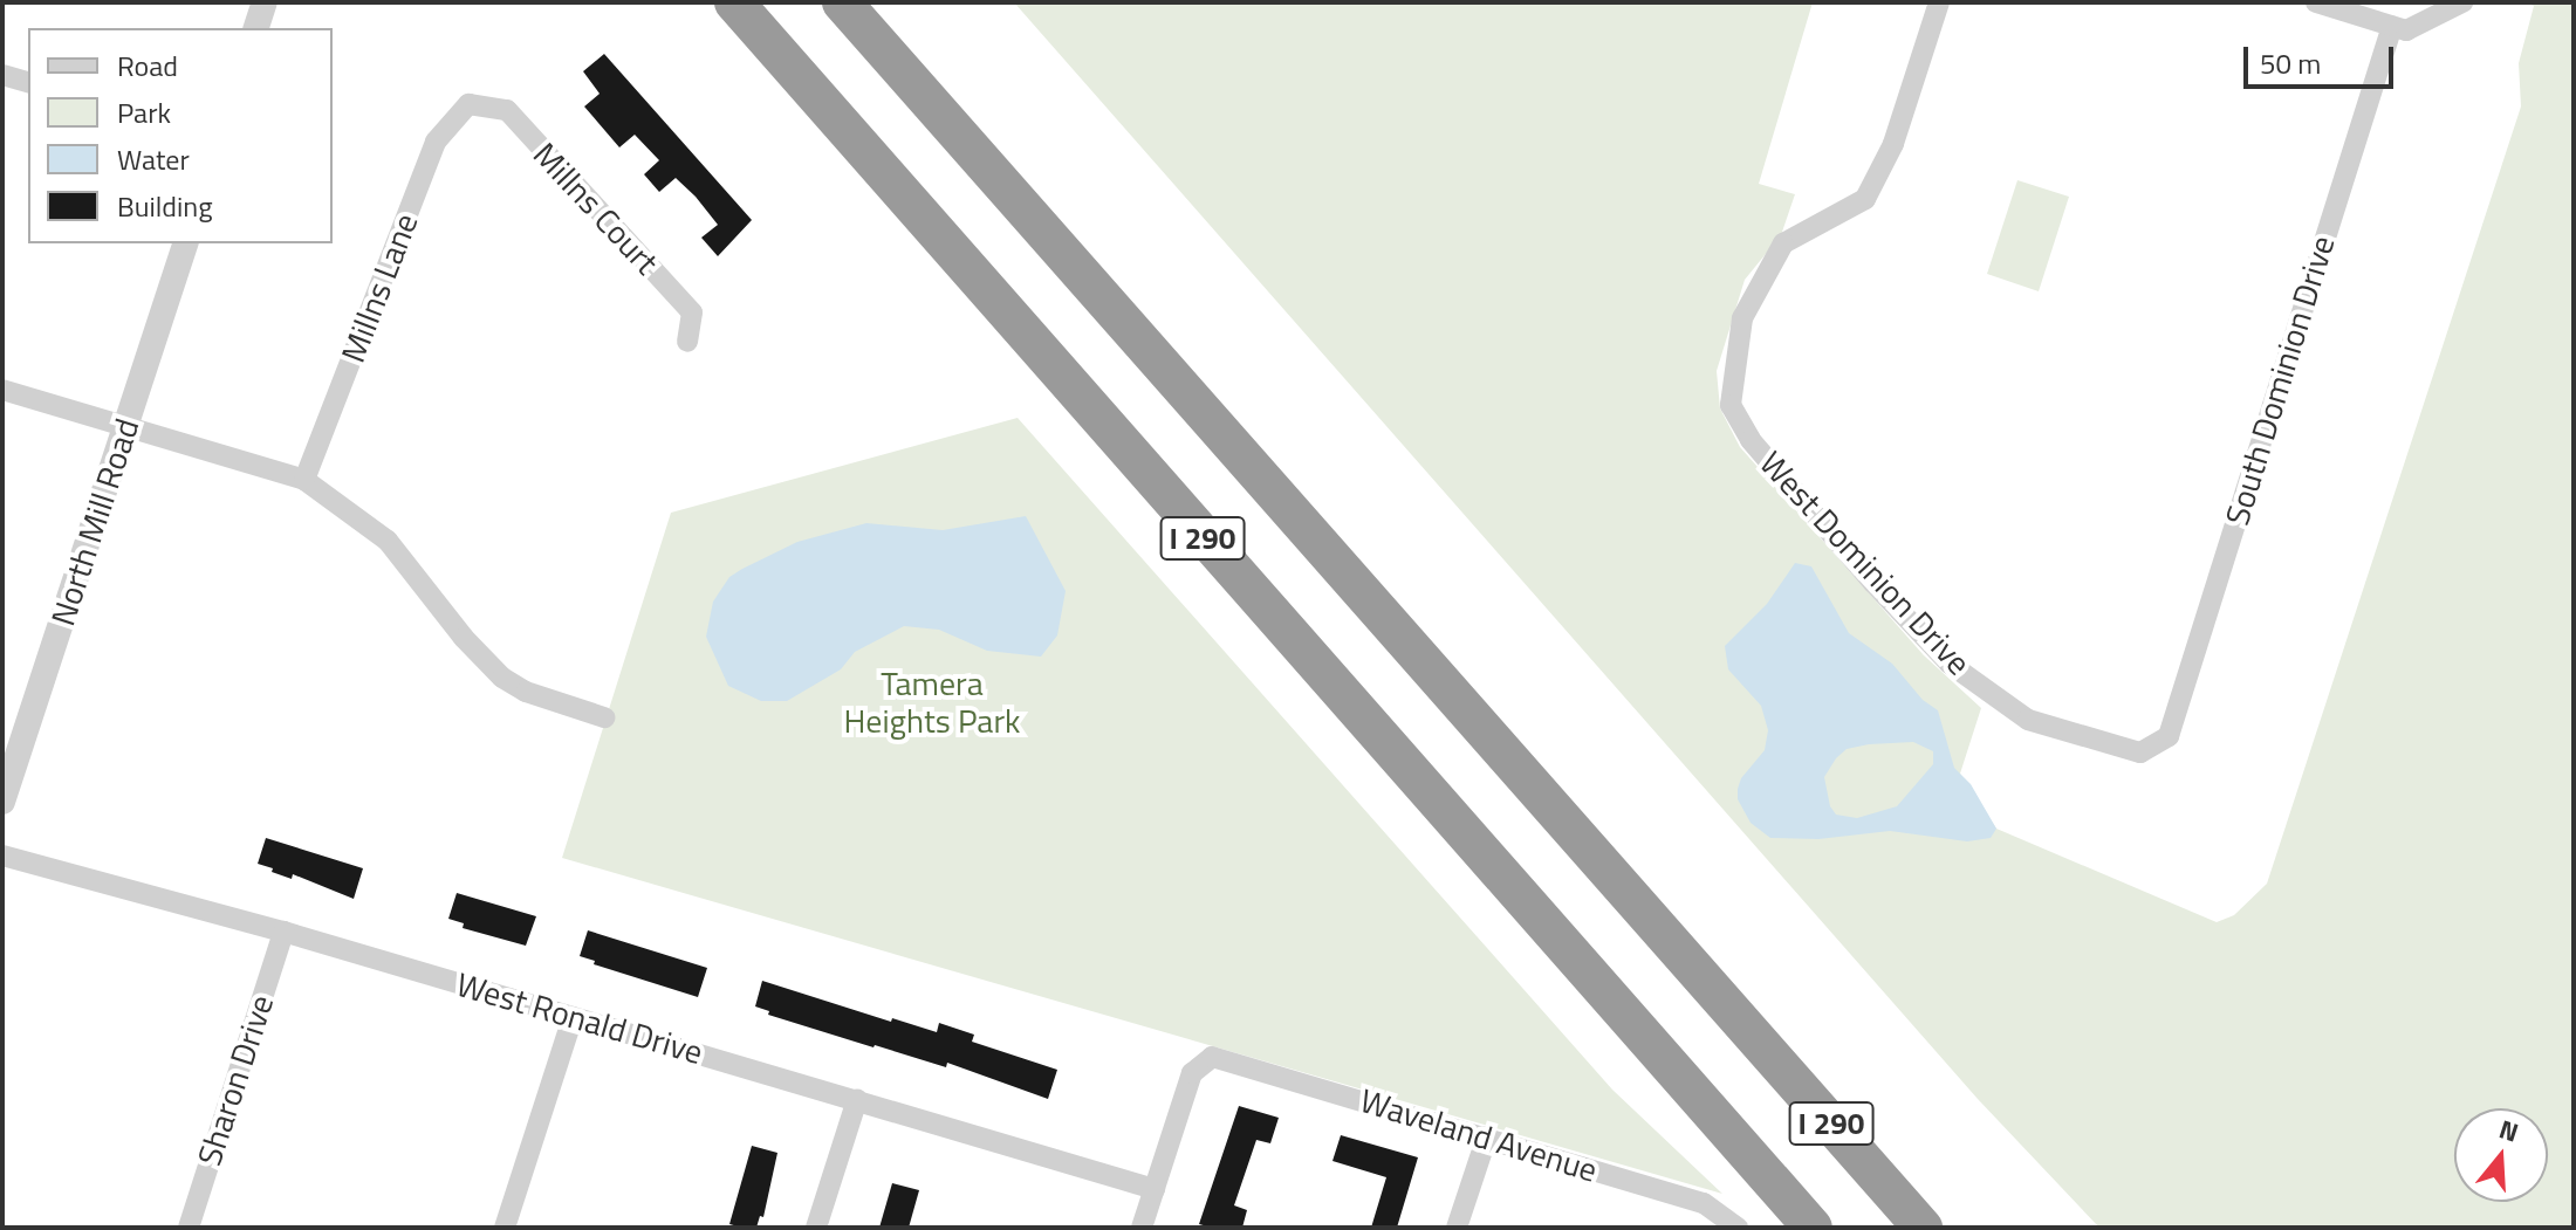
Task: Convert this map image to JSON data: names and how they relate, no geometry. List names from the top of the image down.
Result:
{
  "streets": {
    "highway": ["I 290"],
    "street": [
      "Millns Court",
      "Millns Lane",
      "South Dominion Drive",
      "North Mill Road",
      "West Dominion Drive",
      "West Ronald Drive",
      "Sharon Drive",
      "Waveland Avenue"
    ]
  },
  "crossings": [
    ["Millns Court", "Millns Lane"],
    ["South Dominion Drive", "West Dominion Drive"],
    ["West Ronald Drive", "Sharon Drive"],
    ["West Ronald Drive", "Waveland Avenue"]
  ],
  "parks": ["Tamera Heights Park"],
  "legend": [
    "Road",
    "Park",
    "Water",
    "Building"
  ],
  "scale_bar": "50 m",
  "north": "top"
}
